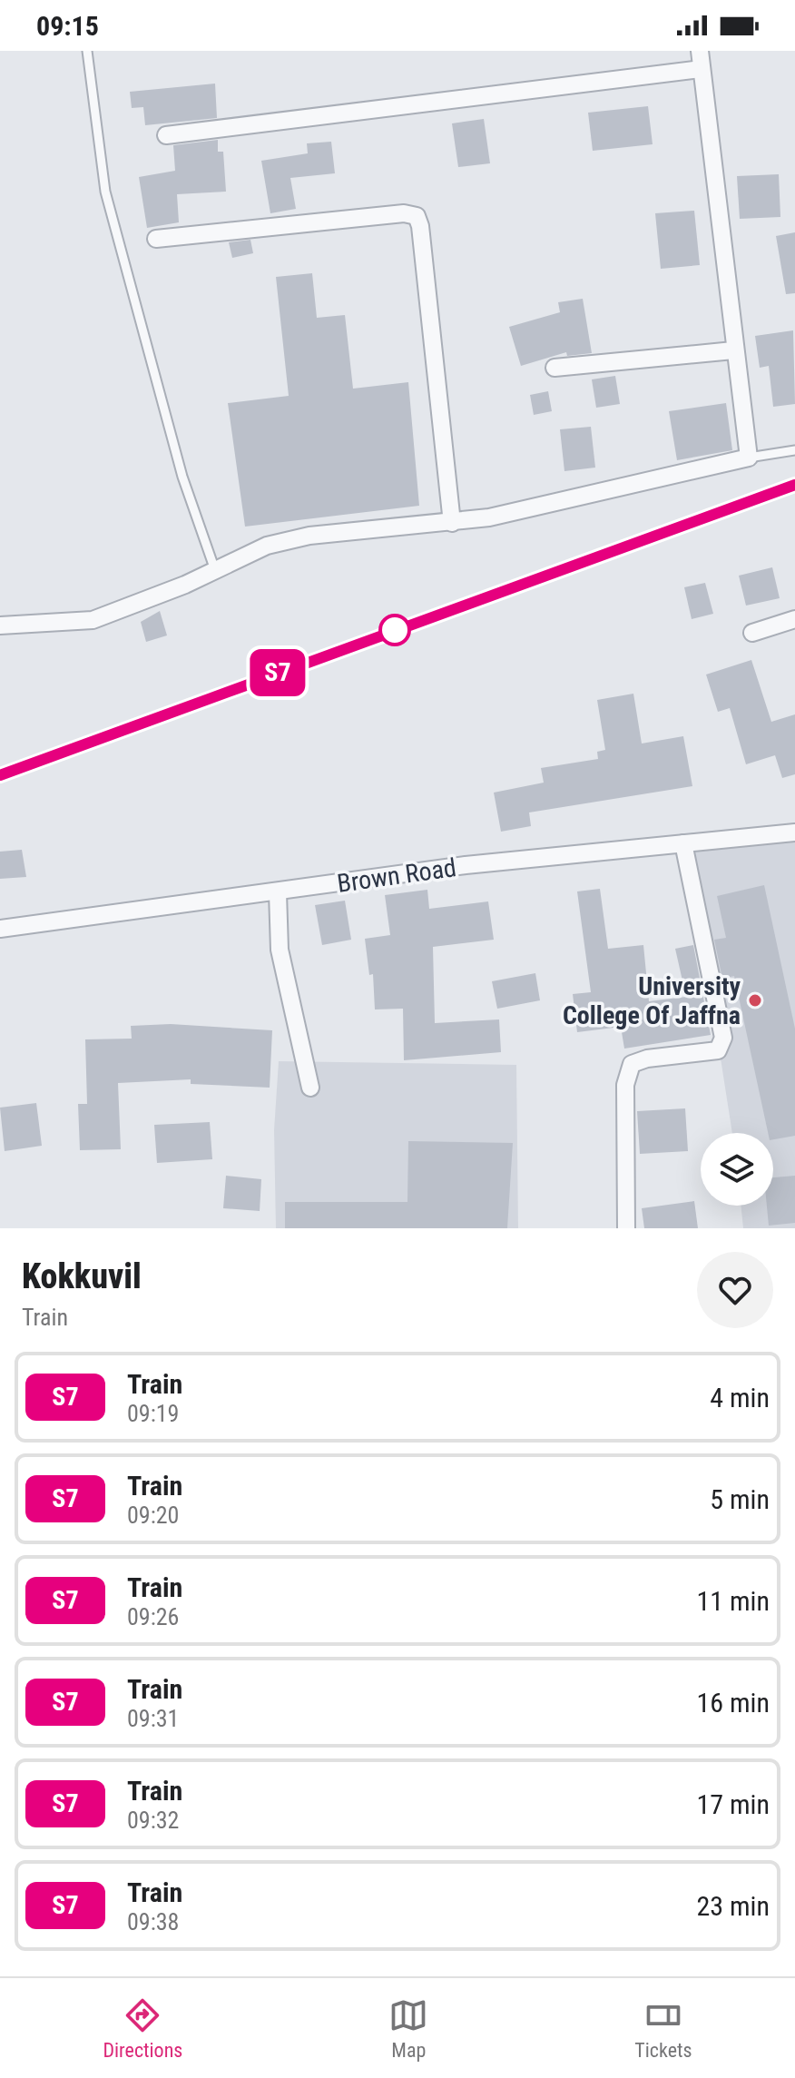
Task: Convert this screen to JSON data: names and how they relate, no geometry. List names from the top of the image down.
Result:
{
  "streets": {
    "street": ["Brown Road"]
  },
  "places": ["University College Of Jaffna"],
  "page": {
    "status": "09:15",
    "on_map": "S7",
    "heading": ["Kokkuvil", "Train"],
    "list": [
      {
        "mark": "S7",
        "name": "Train",
        "note": "09:19",
        "value": "4 min"
      },
      {
        "mark": "S7",
        "name": "Train",
        "note": "09:20",
        "value": "5 min"
      },
      {
        "mark": "S7",
        "name": "Train",
        "note": "09:26",
        "value": "11 min"
      },
      {
        "mark": "S7",
        "name": "Train",
        "note": "09:31",
        "value": "16 min"
      },
      {
        "mark": "S7",
        "name": "Train",
        "note": "09:32",
        "value": "17 min"
      },
      {
        "mark": "S7",
        "name": "Train",
        "note": "09:38",
        "value": "23 min"
      }
    ],
    "tabs": ["Directions", "Map", "Tickets"]
  }
}
